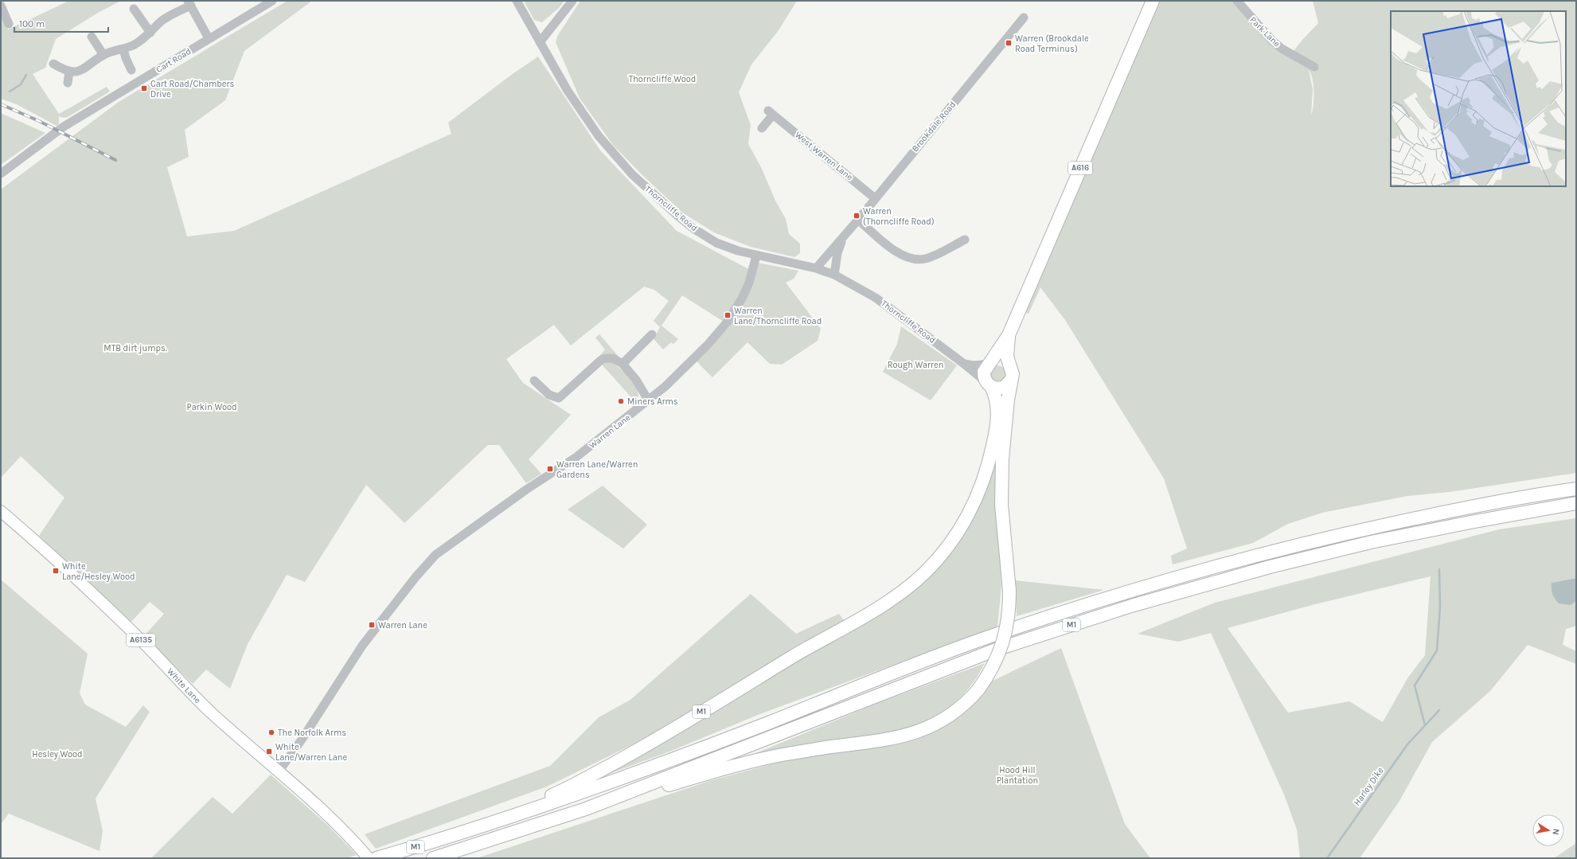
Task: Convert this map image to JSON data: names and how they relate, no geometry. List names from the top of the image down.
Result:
{
  "streets": {
    "highway": ["A616", "M1"],
    "main road": ["A6135", "White Lane"],
    "street": [
      "Park Lane",
      "Cart Road",
      "Brookdale Road",
      "West Warren Lane",
      "Thorncliffe Road",
      "Warren Lane"
    ]
  },
  "crossings": [
    ["Brookdale Road", "West Warren Lane"],
    ["Brookdale Road", "Thorncliffe Road"],
    ["A616", "Thorncliffe Road"],
    ["A616", "M1"],
    ["Thorncliffe Road", "Warren Lane"],
    ["Thorncliffe Road", "M1"],
    ["Warren Lane", "White Lane"]
  ],
  "water": ["Harley Dike"],
  "parks": [
    "Thorncliffe Wood",
    "MTB dirt jumps.",
    "Rough Warren",
    "Parkin Wood",
    "Hesley Wood",
    "Hood Hill Plantation"
  ],
  "places": {
    "transit": [
      "Warren (Brookdale Road Terminus)",
      "Cart Road/Chambers Drive",
      "Warren (Thorncliffe Road)",
      "Warren Lane/Thorncliffe Road",
      "Warren Lane/Warren Gardens",
      "White Lane/Hesley Wood",
      "Warren Lane",
      "White Lane/Warren Lane"
    ],
    "other": ["Miners Arms", "The Norfolk Arms"]
  },
  "scale_bar": "100 m",
  "north": "right"
}
